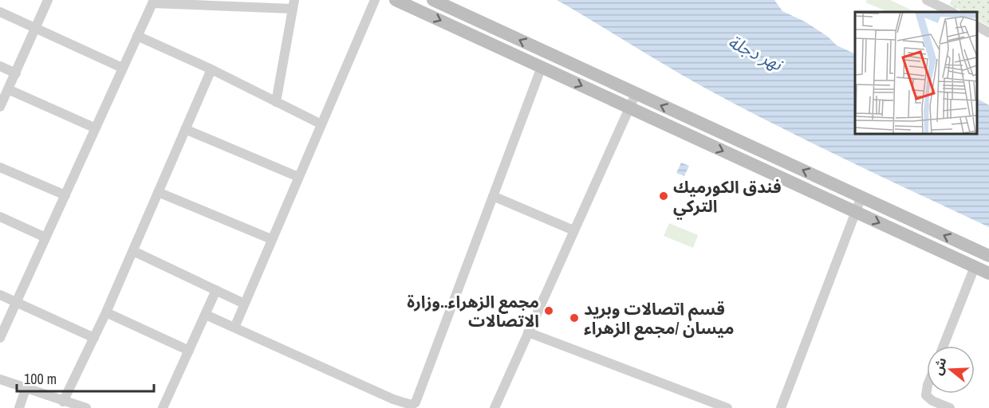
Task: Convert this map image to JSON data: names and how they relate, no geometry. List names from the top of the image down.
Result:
{
  "water": ["نهر دجلة"],
  "places": ["فندق الكورميك التركي", "مجمع الزهراء..وزارة الاتصالات", "قسم اتصالات وبريد ميسان /مجمع الزهراء"],
  "scale_bar": "100 m",
  "north": "left"
}
